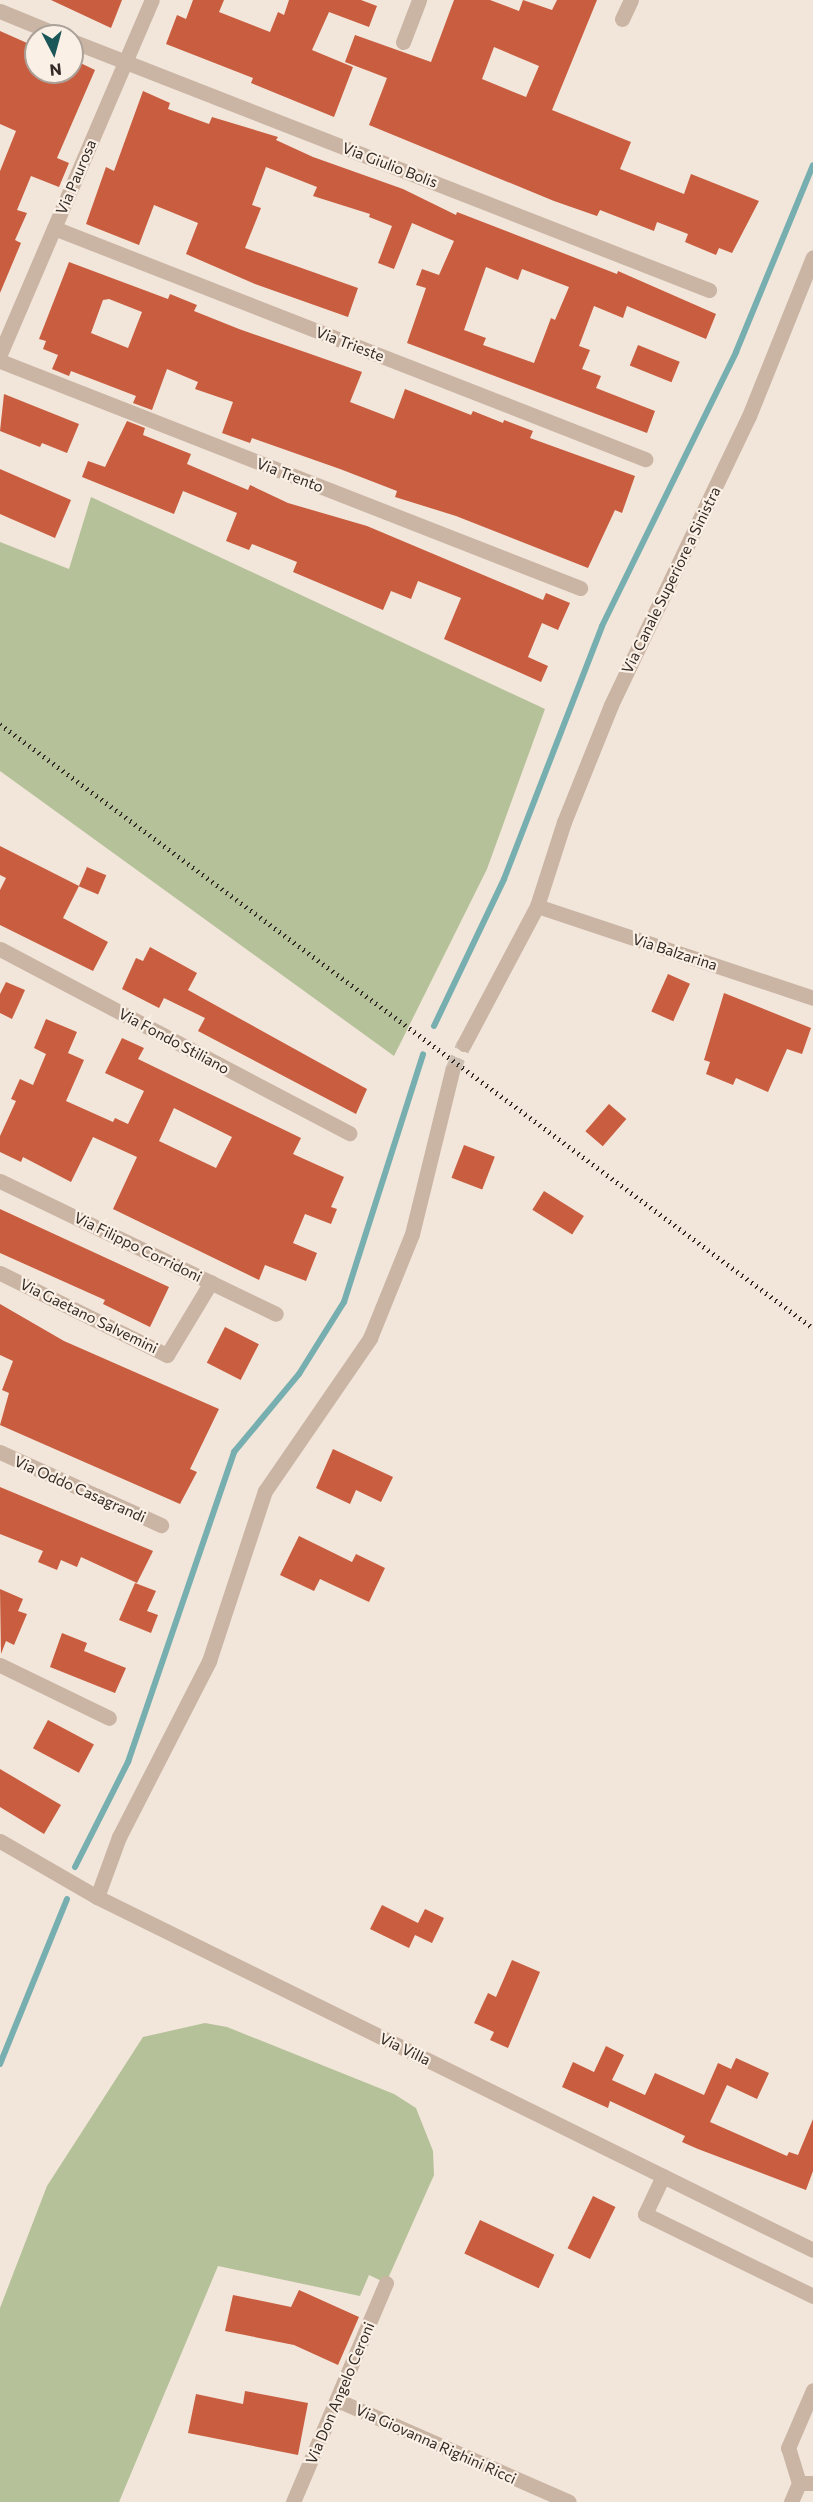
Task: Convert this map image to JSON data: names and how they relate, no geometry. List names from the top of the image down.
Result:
{
  "streets": {
    "street": [
      "Via Giulio Bolis",
      "Via Paurosa",
      "Via Trieste",
      "Via Trento",
      "Via Canale Superiore a Sinistra",
      "Via Balzarina",
      "Via Fondo Stiliano",
      "Via Filippo Corridoni",
      "Via Gaetano Salvemini",
      "Via Oddo Casagrandi",
      "Via Villa",
      "Via Don Angelo Ceroni",
      "Via Giovanna Righini Ricci"
    ]
  },
  "crossings": [
    ["Via Giulio Bolis", "Via Paurosa"],
    ["Via Paurosa", "Via Trieste"],
    ["Via Canale Superiore a Sinistra", "Via Balzarina"],
    ["Via Filippo Corridoni", "Via Gaetano Salvemini"],
    ["Via Don Angelo Ceroni", "Via Giovanna Righini Ricci"]
  ],
  "north": "bottom"
}
